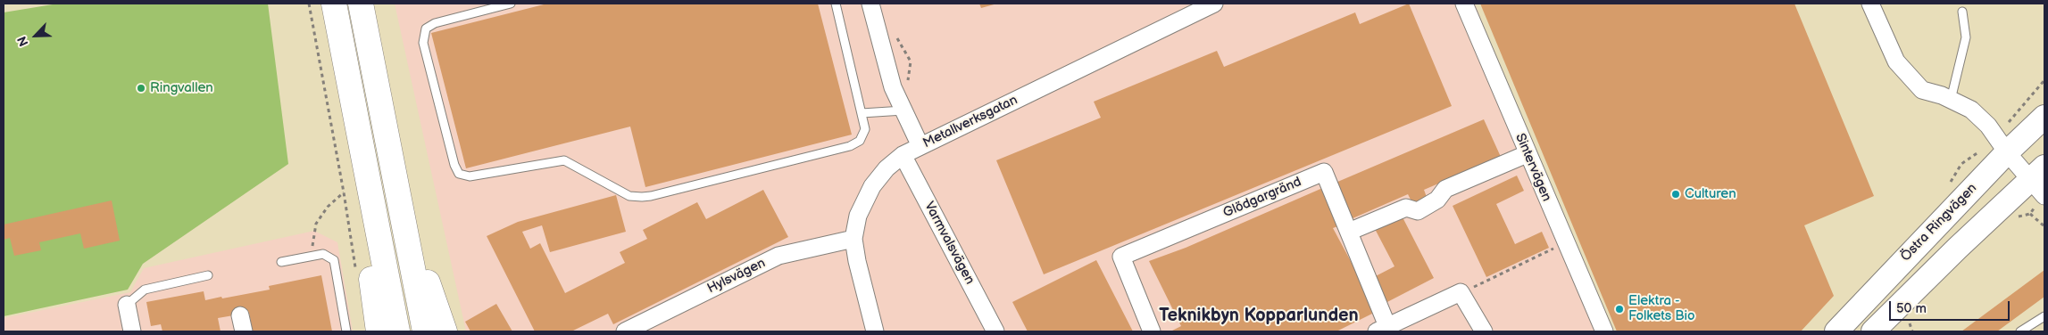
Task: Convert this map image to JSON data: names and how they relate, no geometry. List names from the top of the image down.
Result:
{
  "streets": {
    "main road": ["Östra Ringvägen"],
    "street": [
      "Metallverksgatan",
      "Sintervägen",
      "Glödgargränd",
      "Varmvalsvägen",
      "Hylsvägen"
    ]
  },
  "crossings": [
    ["Metallverksgatan", "Varmvalsvägen"],
    ["Metallverksgatan", "Hylsvägen"]
  ],
  "districts": ["Teknikbyn Kopparlunden"],
  "places": ["Ringvallen", "Culturen", "Elektra - Folkets Bio"],
  "scale_bar": "50 m",
  "north": "bottom left"
}
